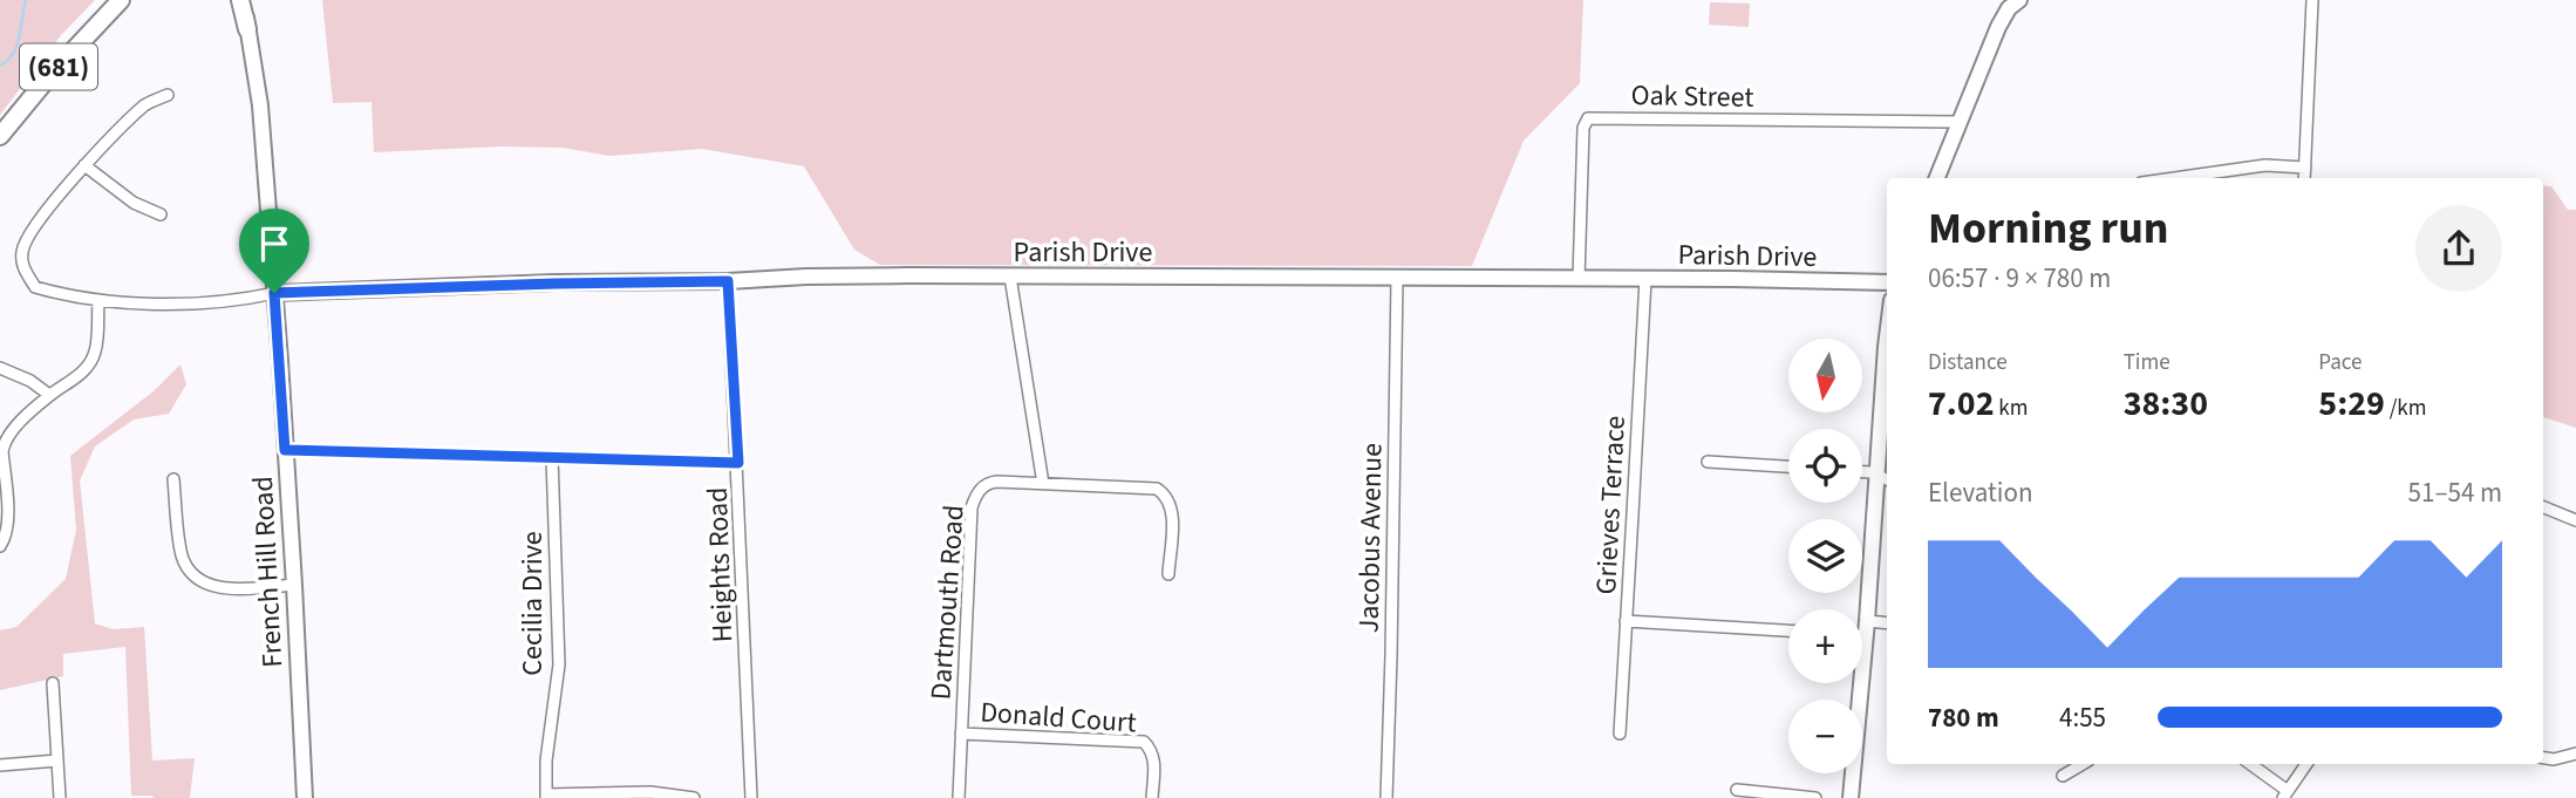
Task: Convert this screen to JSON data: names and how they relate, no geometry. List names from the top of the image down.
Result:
{
  "streets": {
    "main road": ["(681)"],
    "street": [
      "Oak Street",
      "Parish Drive",
      "Grieves Terrace",
      "Jacobus Avenue",
      "Heights Road",
      "French Hill Road",
      "Dartmouth Road",
      "Cecilia Drive",
      "Donald Court"
    ]
  },
  "crossings": [
    ["Oak Street", "Parish Drive"],
    ["Parish Drive", "Grieves Terrace"],
    ["Parish Drive", "Jacobus Avenue"],
    ["Parish Drive", "Heights Road"],
    ["Parish Drive", "French Hill Road"],
    ["Dartmouth Road", "Donald Court"]
  ],
  "north": "bottom",
  "page": {
    "heading": ["Morning run", "06:57 · 9 × 780 m"],
    "stats": [
      ["Distance", "7.02 km"],
      ["Time", "38:30"],
      ["Pace", "5:29 /km"]
    ],
    "map_buttons": ["+", "−"],
    "chart": ["Elevation", "51–54 m"],
    "list": [
      {
        "name": "780 m",
        "note": "4:55"
      }
    ]
  }
}
